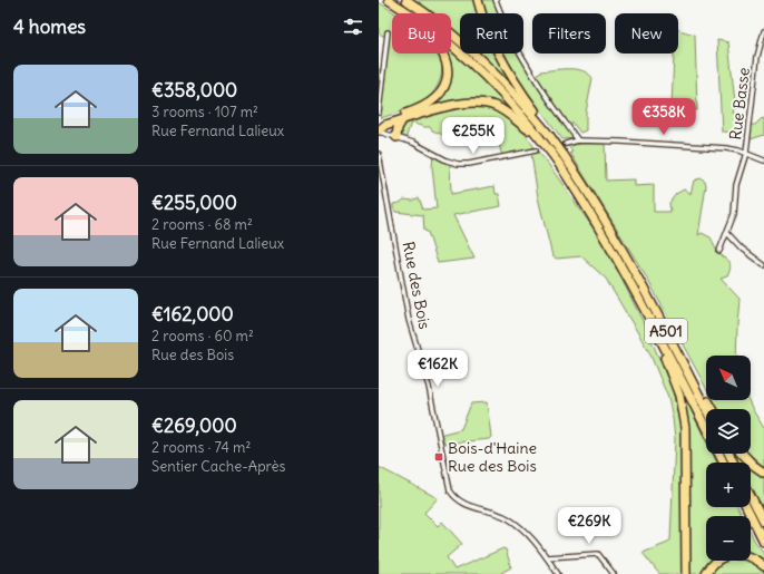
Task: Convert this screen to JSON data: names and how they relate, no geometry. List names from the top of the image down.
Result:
{
  "streets": {
    "highway": ["A501"],
    "street": ["Rue Basse", "Rue des Bois"]
  },
  "places": {
    "transit": ["Bois-d'Haine Rue des Bois"]
  },
  "north": "top left",
  "page": {
    "heading": "4 homes",
    "chip": [
      "Buy",
      "Rent",
      "Filters",
      "New"
    ],
    "list": [
      {
        "name": "€358,000",
        "note": "3 rooms · 107 m² · Rue Fernand Lalieux"
      },
      {
        "name": "€255,000",
        "note": "2 rooms · 68 m² · Rue Fernand Lalieux"
      },
      {
        "name": "€162,000",
        "note": "2 rooms · 60 m² · Rue des Bois"
      },
      {
        "name": "€269,000",
        "note": "2 rooms · 74 m² · Sentier Cache-Après"
      }
    ],
    "price": [
      "€358K",
      "€255K",
      "€162K",
      "€269K"
    ],
    "map_buttons": ["+", "−"]
  }
}
